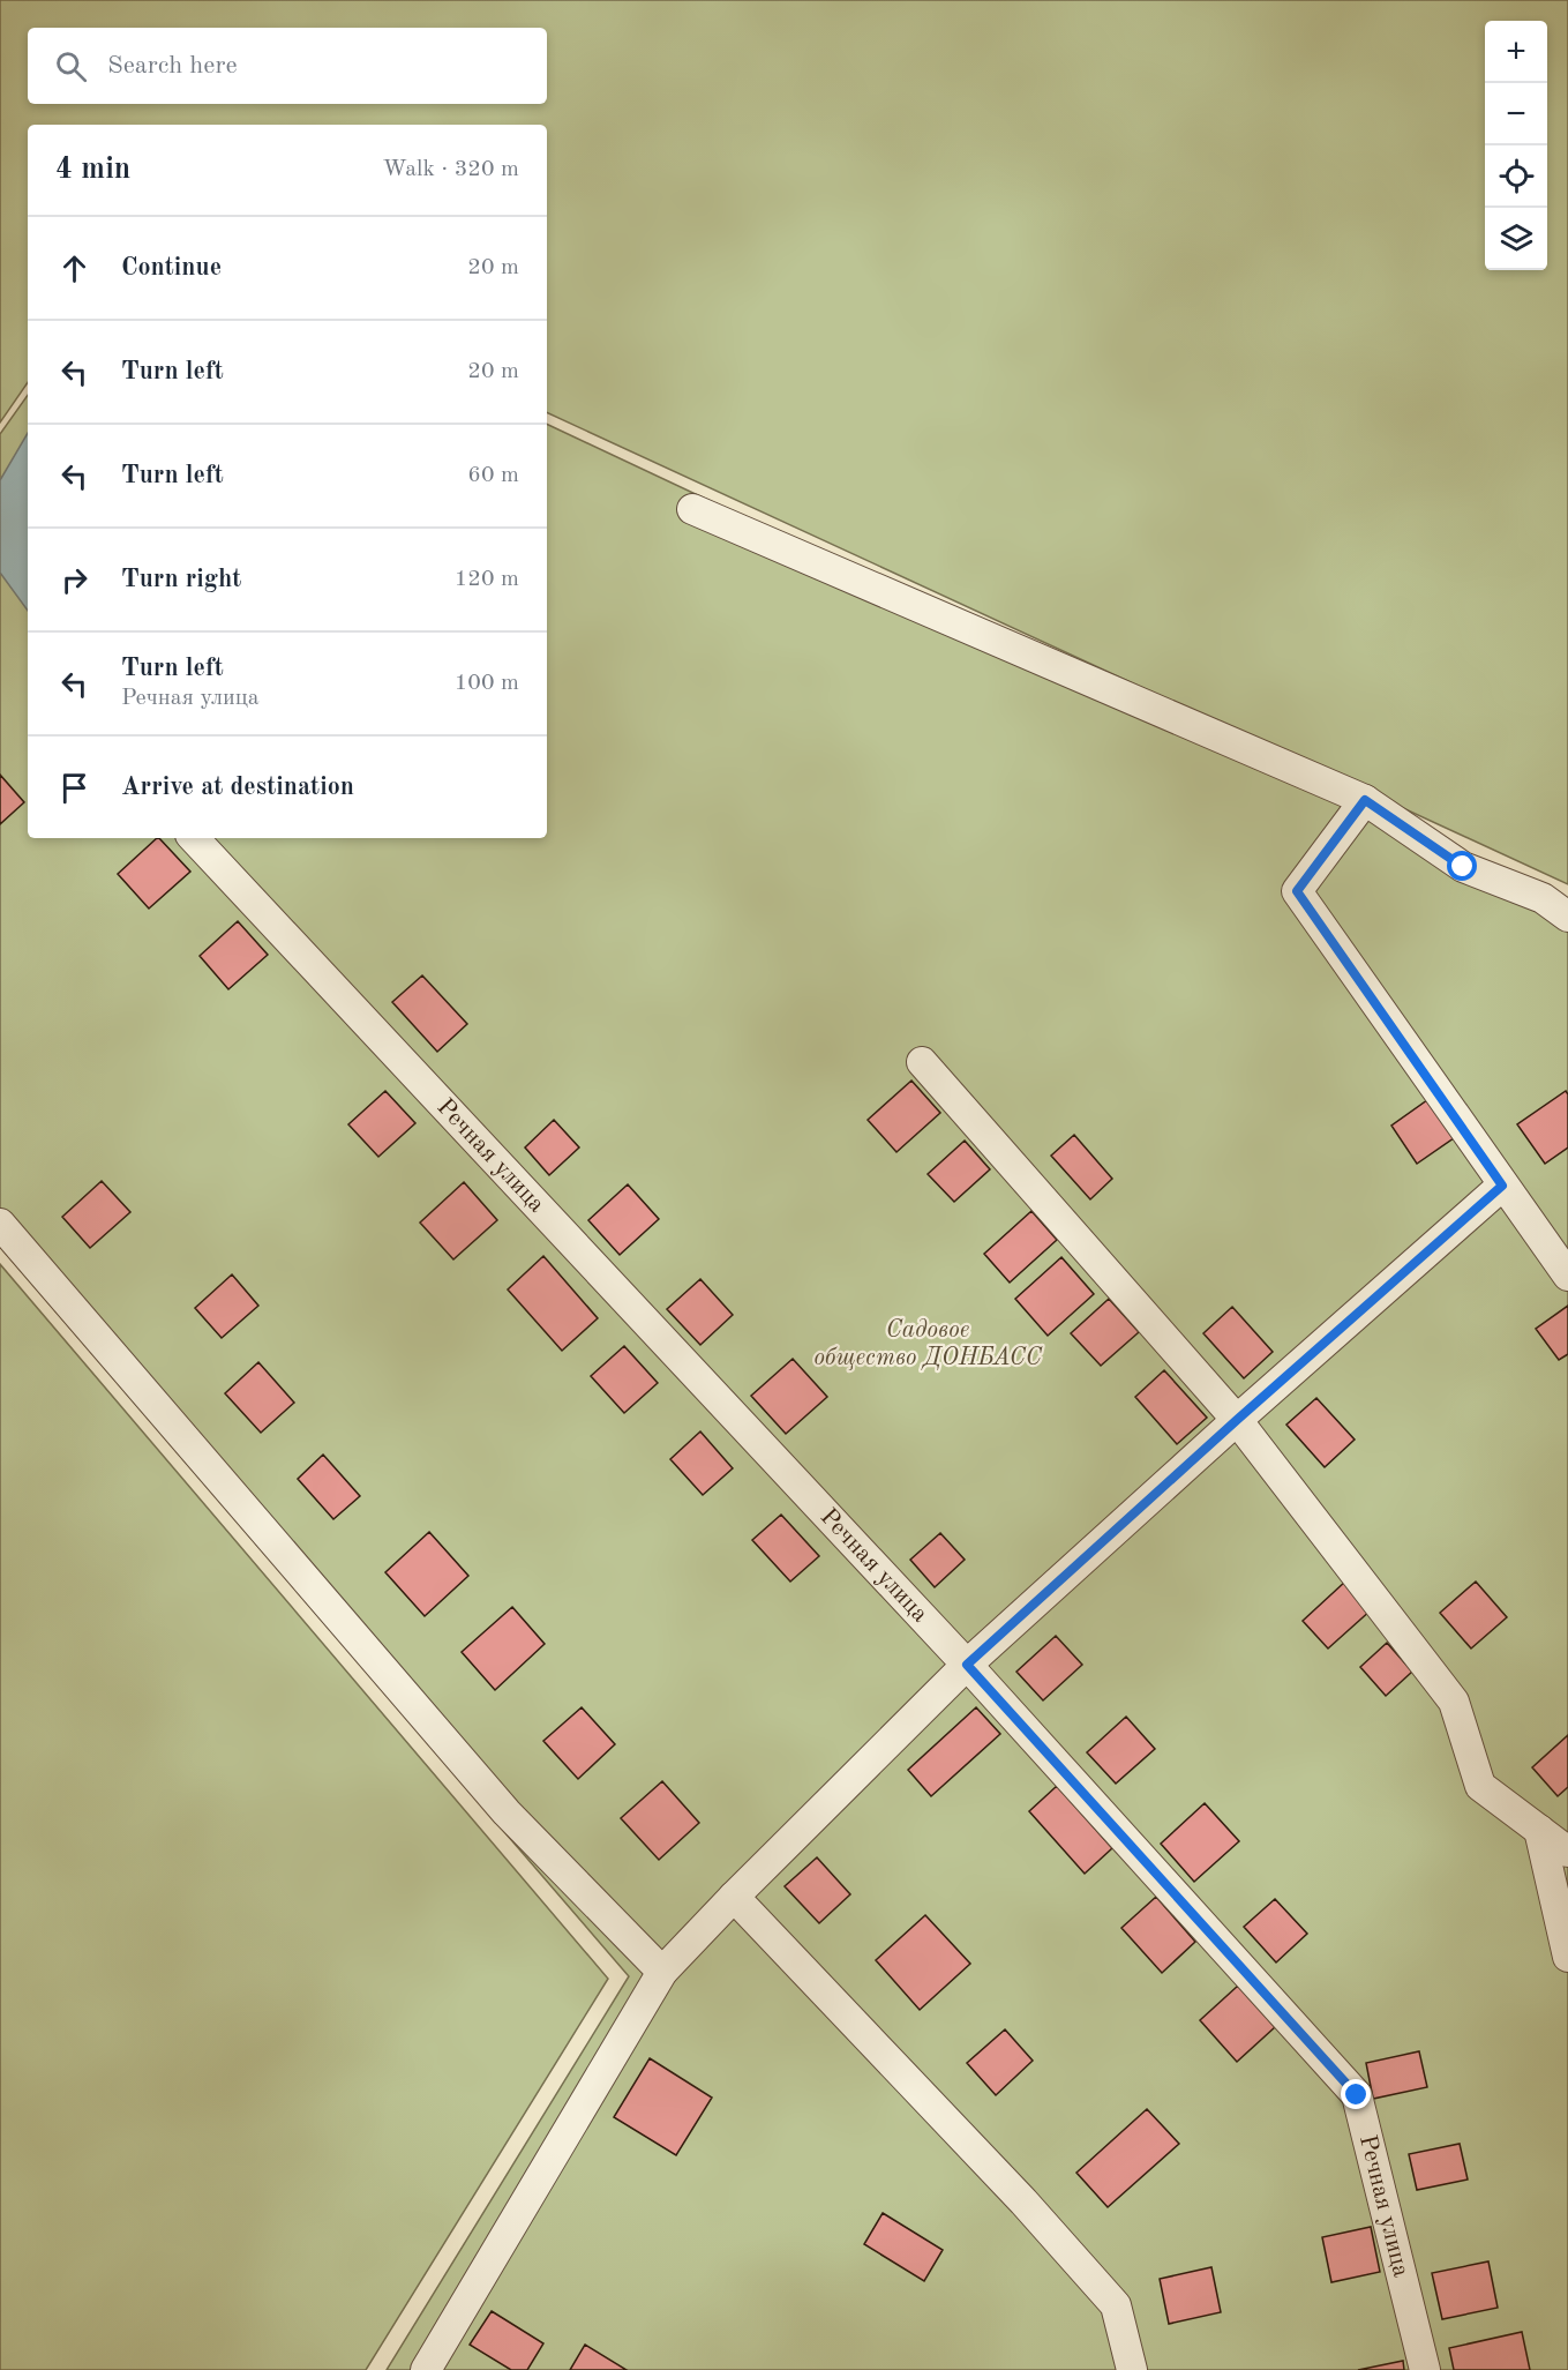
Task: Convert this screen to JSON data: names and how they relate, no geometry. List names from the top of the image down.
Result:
{
  "streets": {
    "street": ["Речная улица"]
  },
  "parks": ["Садовое общество ДОНБАСС"],
  "page": {
    "map_buttons": ["+", "−"],
    "search": "Search here",
    "heading": ["4 min", "Walk · 320 m"],
    "list": [
      ["Continue", "20 m"],
      ["Turn left", "20 m"],
      ["Turn left", "60 m"],
      ["Turn right", "120 m"],
      ["Turn left", "Речная улица", "100 m"],
      "Arrive at destination"
    ]
  }
}
